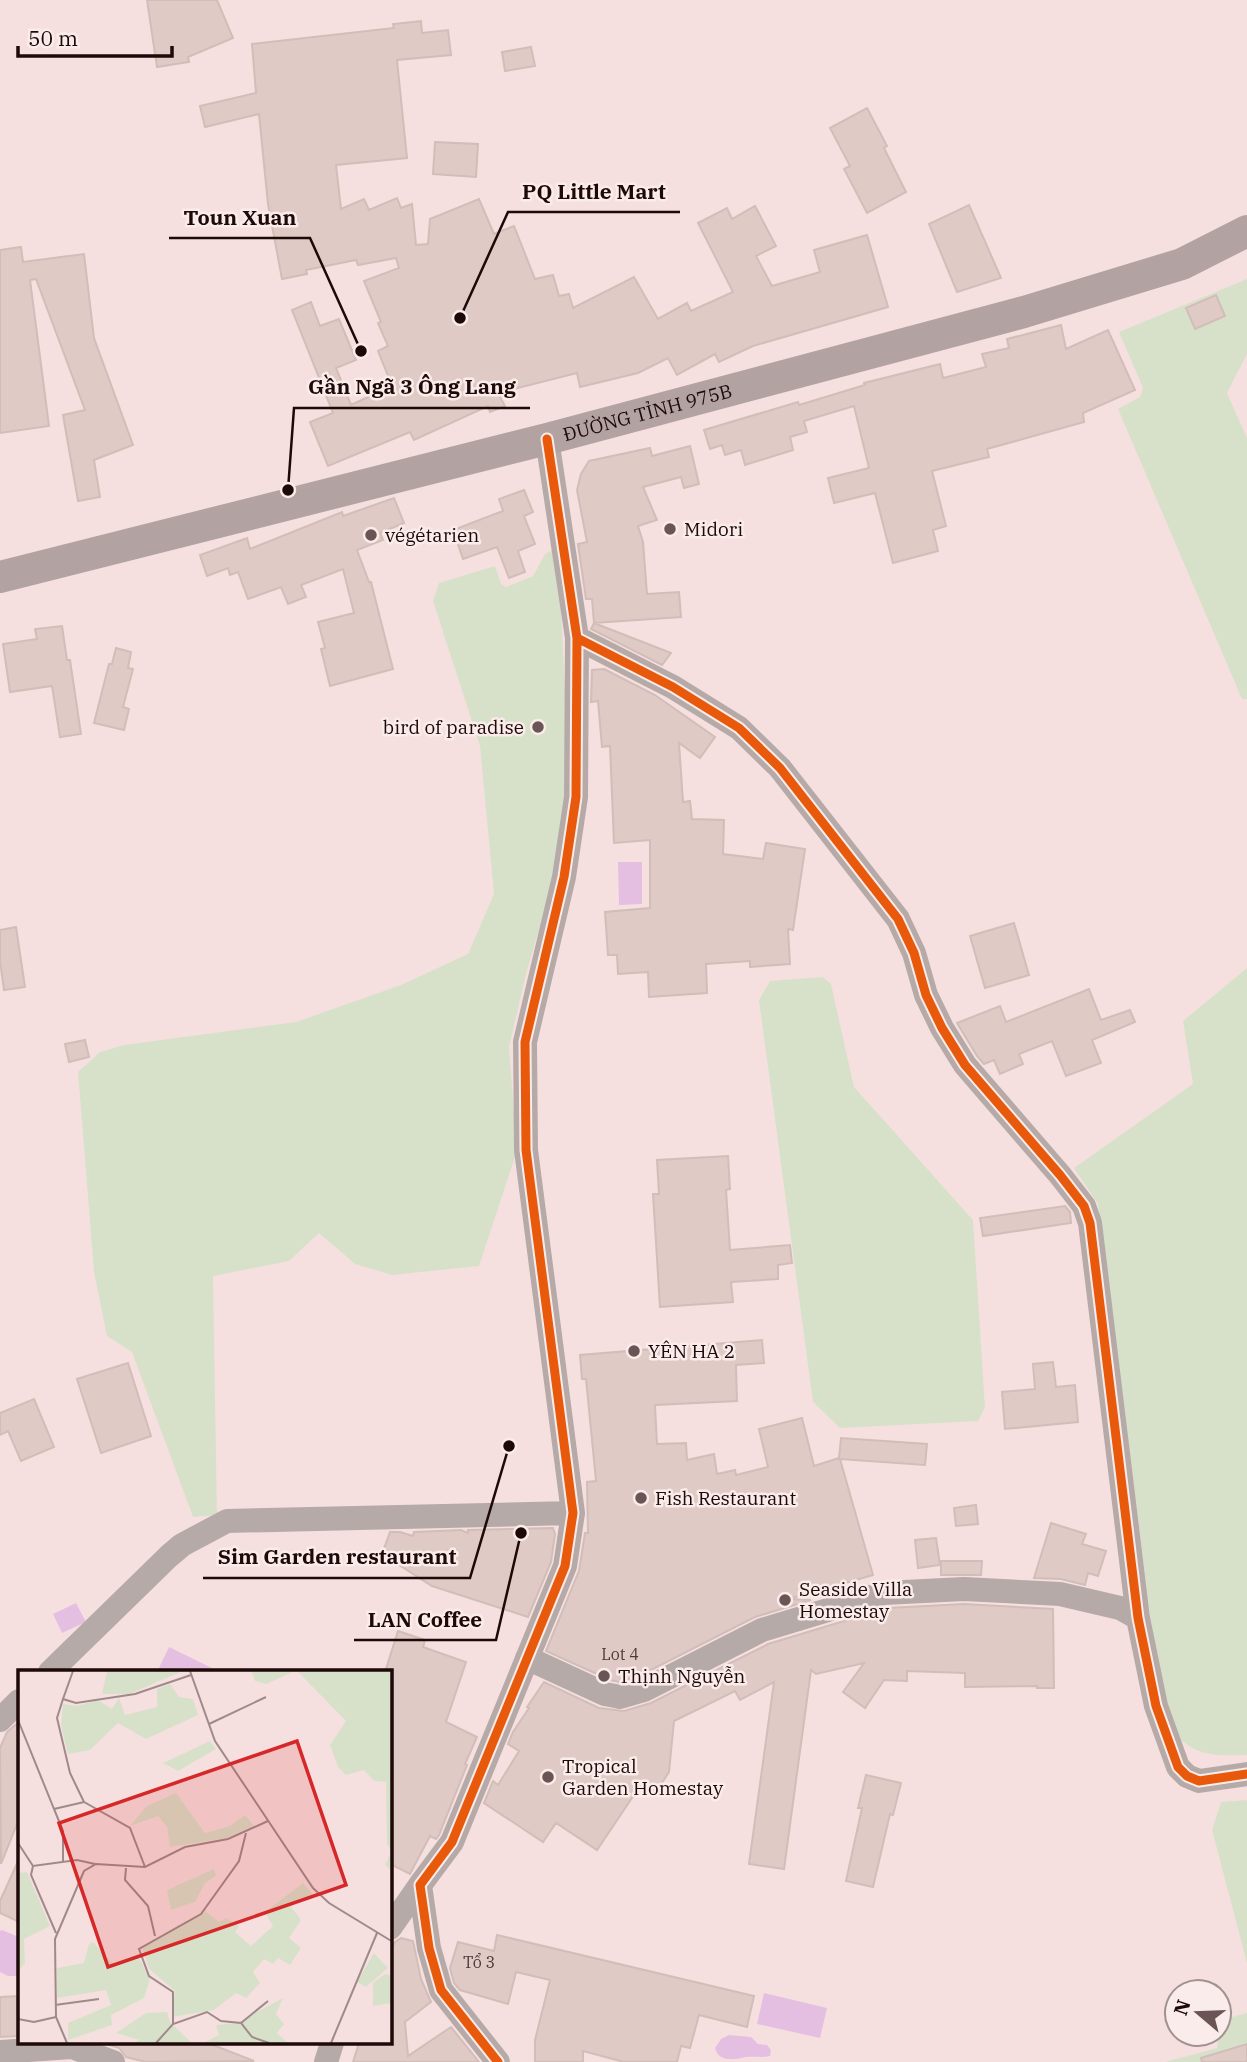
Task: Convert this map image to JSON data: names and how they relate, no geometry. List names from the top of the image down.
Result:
{
  "streets": {
    "main road": ["ĐƯỜNG TỈNH 975B"]
  },
  "places": [
    "PQ Little Mart",
    "Toun Xuan",
    "Gần Ngã 3 Ông Lang",
    "Midori",
    "végétarien",
    "bird of paradise",
    "YÊN HA 2",
    "Sim Garden restaurant",
    "Fish Restaurant",
    "LAN Coffee",
    "Seaside Villa Homestay",
    "Thịnh Nguyễn",
    "Tropical Garden Homestay"
  ],
  "house_numbers": ["Lot 4", "Tổ 3"],
  "scale_bar": "50 m",
  "north": "left"
}
